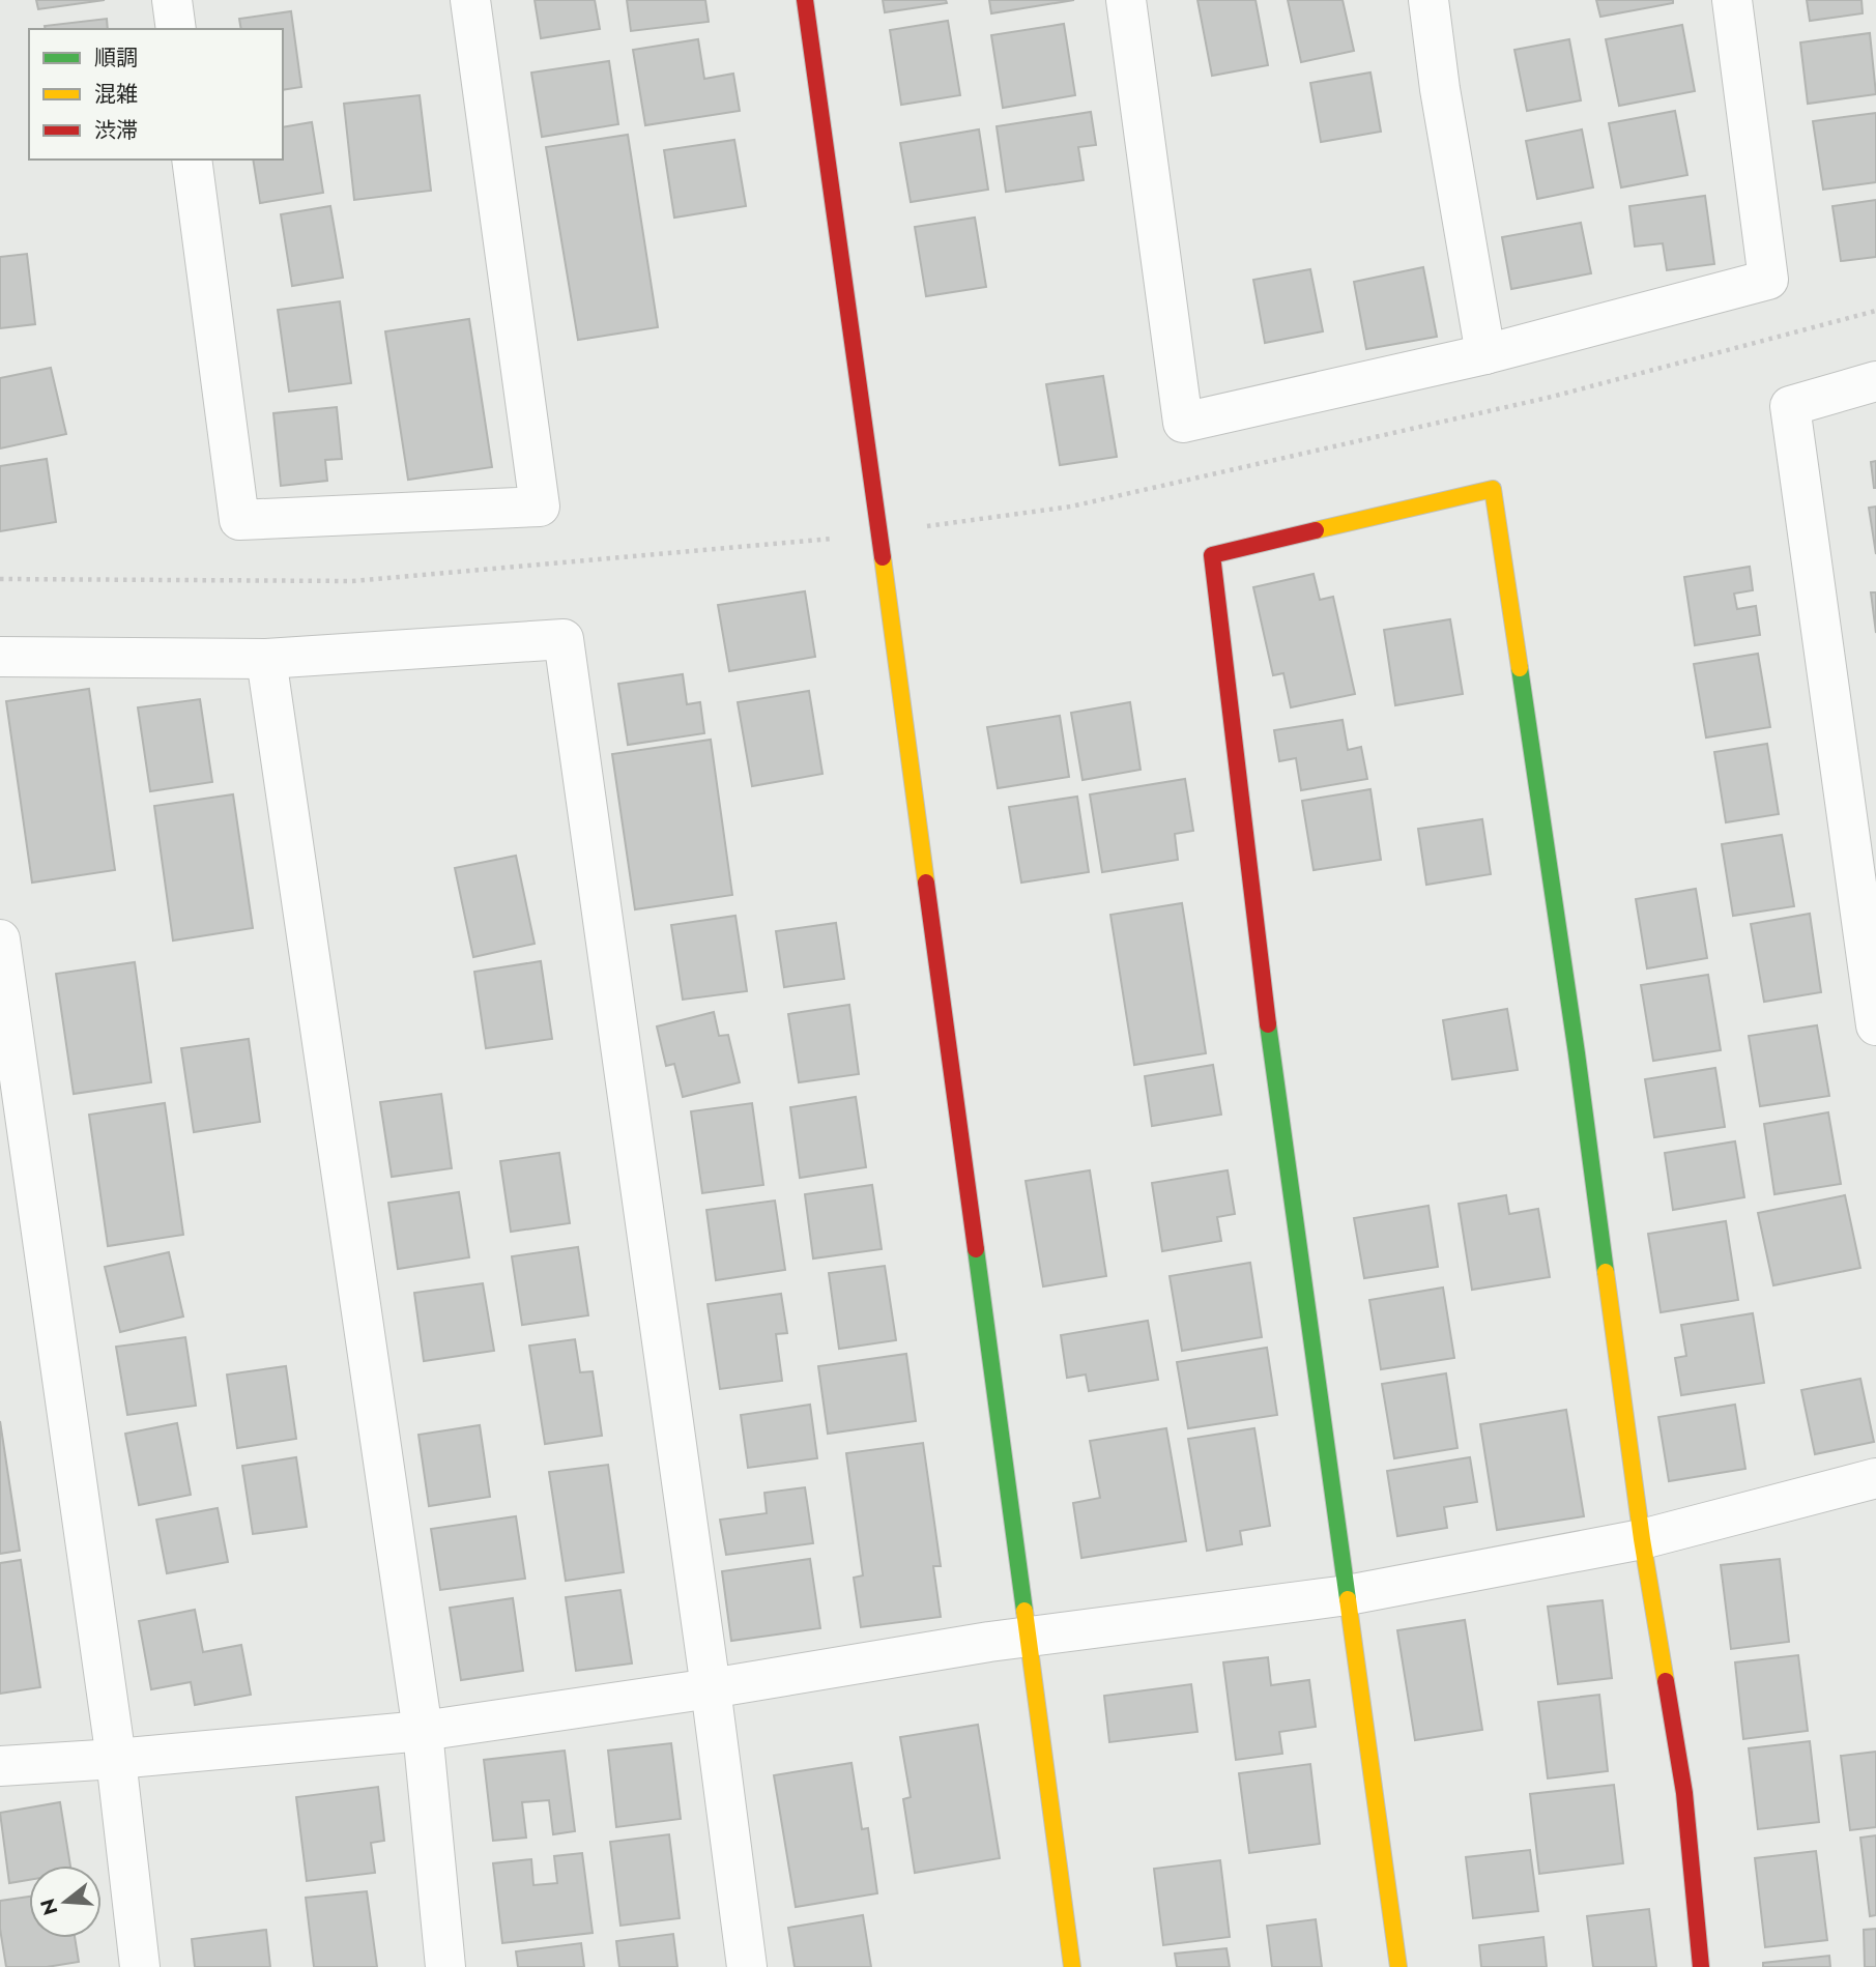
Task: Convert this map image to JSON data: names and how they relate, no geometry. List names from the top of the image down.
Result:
{
  "legend": ["順調", "混雑", "渋滞"],
  "north": "left"
}
